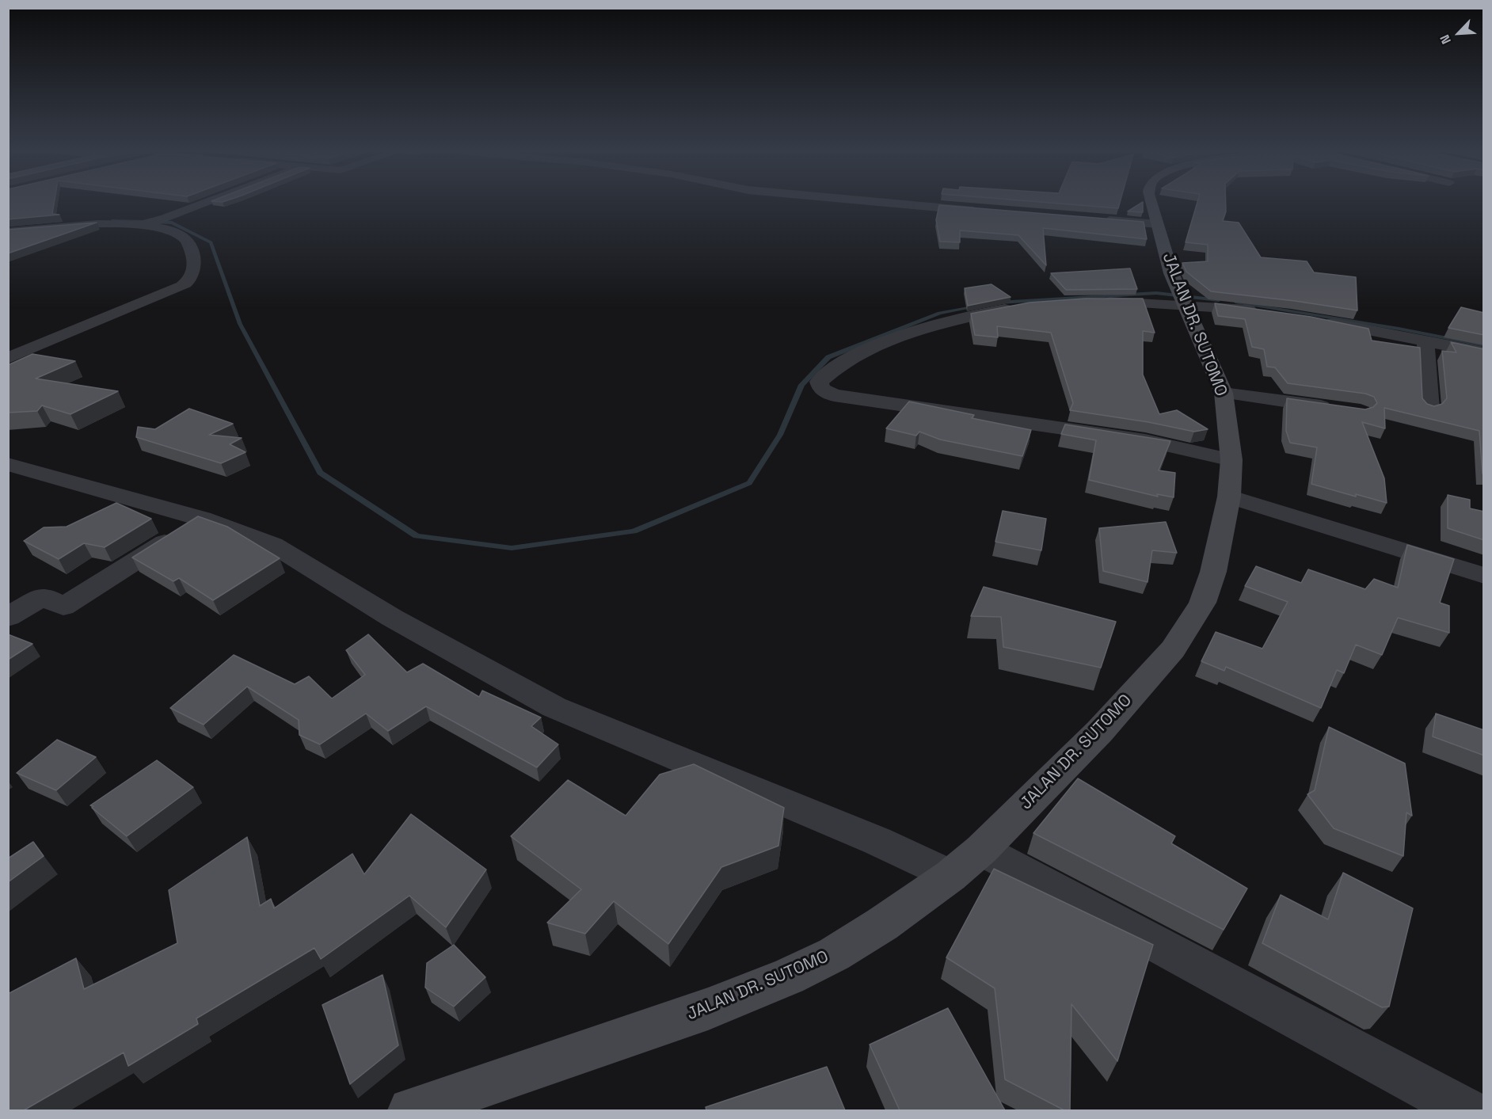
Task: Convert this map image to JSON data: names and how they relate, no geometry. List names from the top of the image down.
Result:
{
  "streets": {
    "street": ["JALAN DR. SUTOMO"]
  },
  "north": "bottom left"
}
